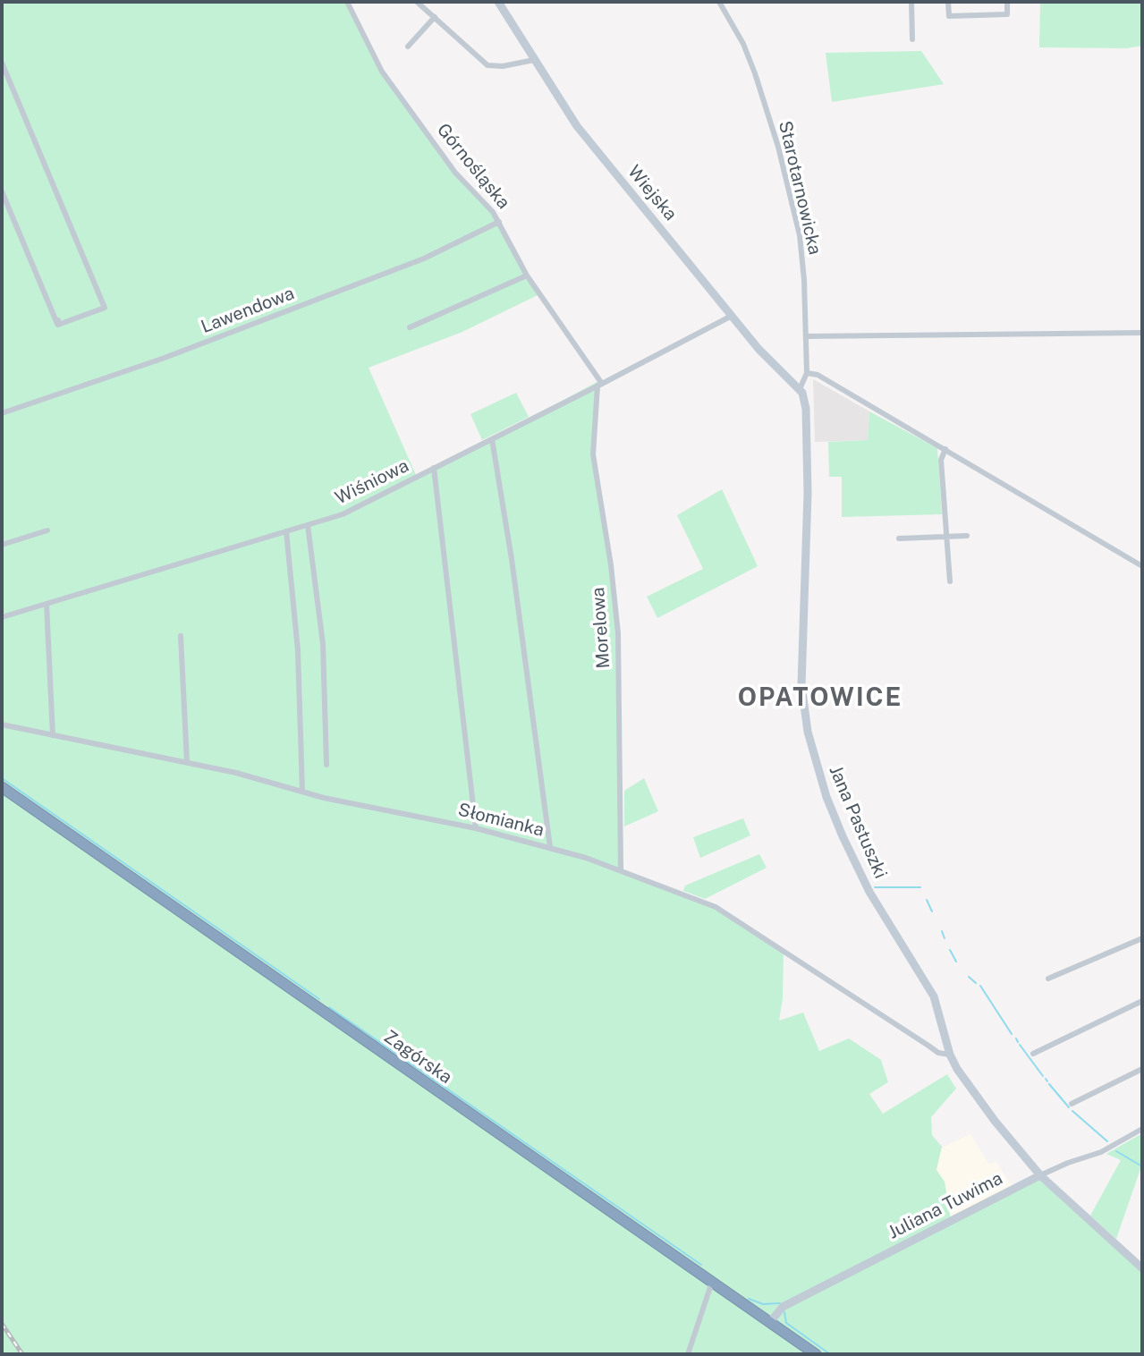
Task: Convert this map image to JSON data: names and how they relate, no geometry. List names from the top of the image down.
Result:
{
  "streets": {
    "highway": ["Zagórska"],
    "street": [
      "Górnośląska",
      "Starotarnowicka",
      "Wiejska",
      "Lawendowa",
      "Wiśniowa",
      "Morelowa",
      "Słomianka",
      "Jana Pastuszki",
      "Juliana Tuwima"
    ]
  },
  "crossings": [
    ["Górnośląska", "Lawendowa"],
    ["Górnośląska", "Wiśniowa"],
    ["Górnośląska", "Morelowa"],
    ["Starotarnowicka", "Wiejska"],
    ["Starotarnowicka", "Jana Pastuszki"],
    ["Wiejska", "Wiśniowa"],
    ["Wiejska", "Jana Pastuszki"],
    ["Wiśniowa", "Morelowa"],
    ["Morelowa", "Słomianka"],
    ["Słomianka", "Jana Pastuszki"],
    ["Jana Pastuszki", "Juliana Tuwima"],
    ["Zagórska", "Juliana Tuwima"]
  ],
  "districts": ["OPATOWICE"]
}
